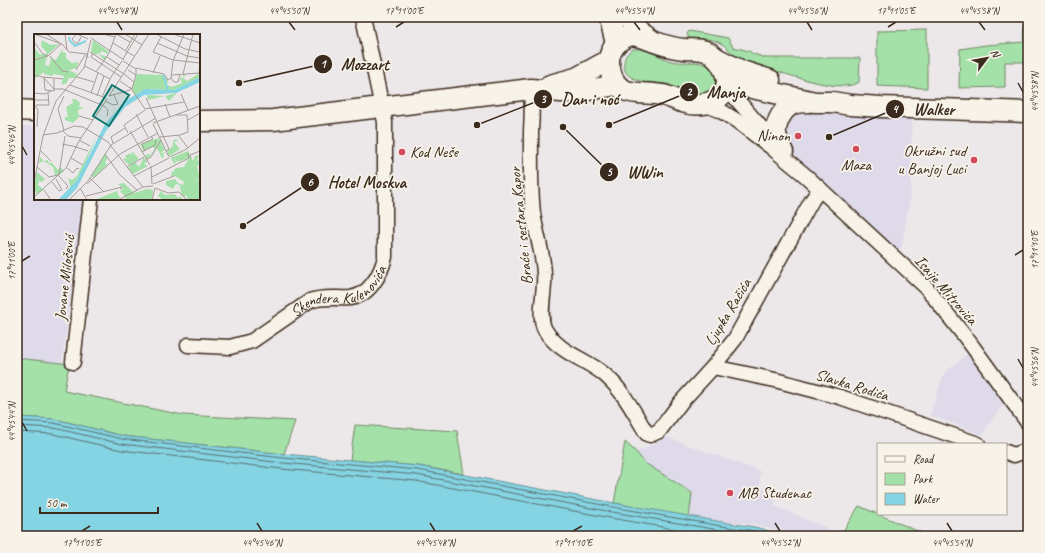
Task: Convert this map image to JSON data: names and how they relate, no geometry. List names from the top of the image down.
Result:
{
  "streets": {
    "street": [
      "Braće i sestara Kapor",
      "Jovane Milošević",
      "Skendera Kulenovića",
      "Isaije Mitrovića",
      "Ljupka Račića",
      "Slavka Rodića"
    ]
  },
  "crossings": [
    ["Braće i sestara Kapor", "Ljupka Račića"],
    ["Isaije Mitrovića", "Ljupka Račića"],
    ["Ljupka Račića", "Slavka Rodića"]
  ],
  "places": [
    "Mozzart",
    "Dan i noć",
    "Manja",
    "WWin",
    "Ninon",
    "Walker",
    "Maza",
    "Kod Neše",
    "Okružni sud u Banjoj Luci",
    "Hotel Moskva",
    "MB Studenac"
  ],
  "legend": ["Road", "Park", "Water"],
  "scale_bar": "50 m",
  "north": "top right",
  "coordinates": [
    "44°45'48\"N",
    "44°45'50\"N",
    "17°11'00\"E",
    "44°45'54\"N",
    "44°45'56\"N",
    "17°11'05\"E",
    "44°45'58\"N",
    "44°45'46\"N",
    "17°11'10\"E",
    "44°45'44\"N",
    "44°45'52\"N"
  ]
}
